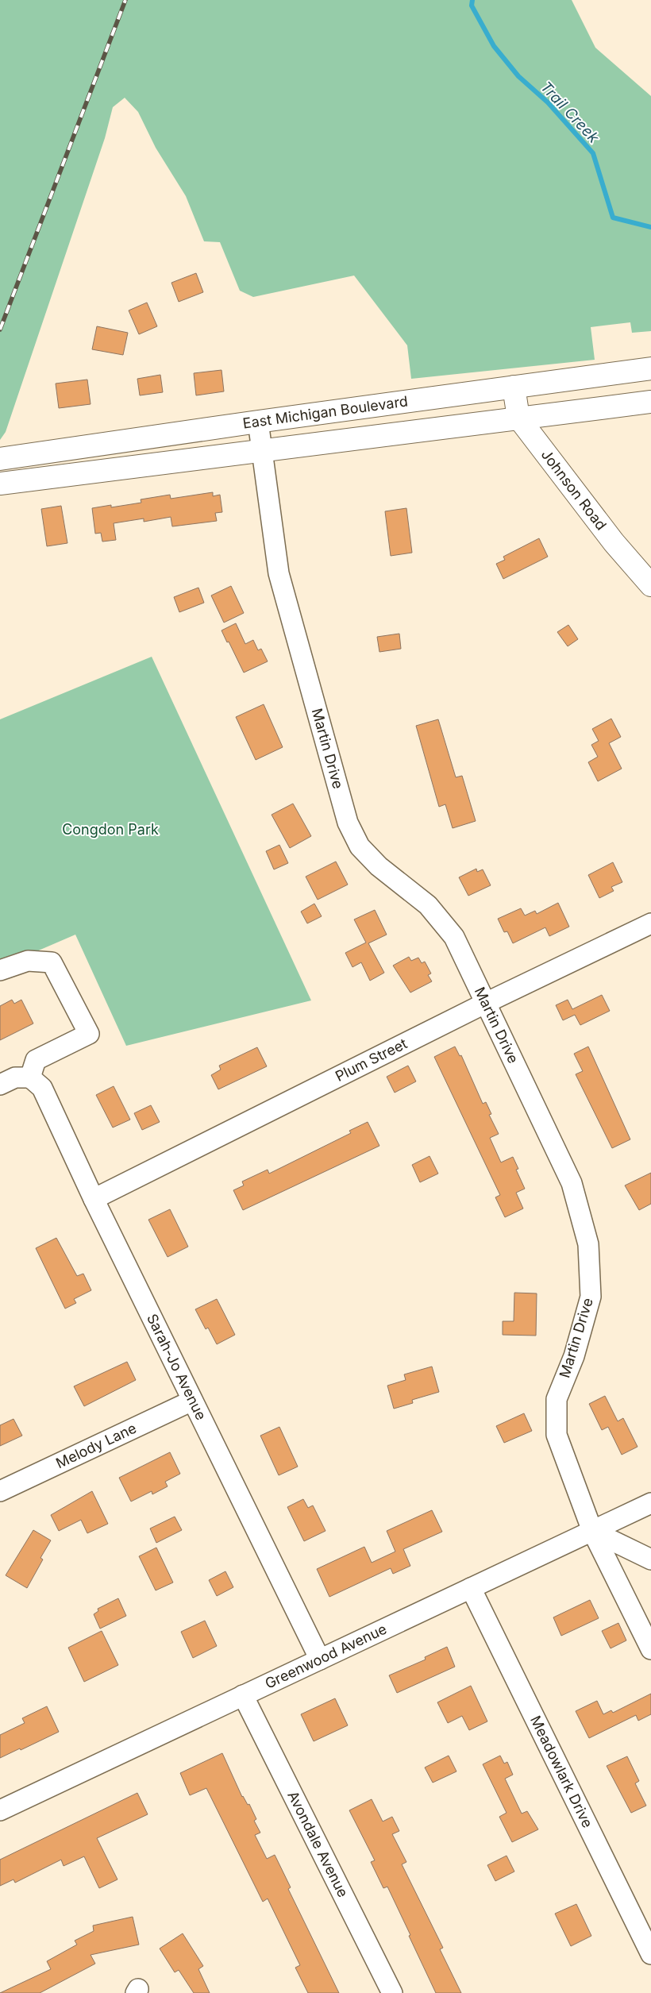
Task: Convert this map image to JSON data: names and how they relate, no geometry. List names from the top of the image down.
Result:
{
  "streets": {
    "main road": ["East Michigan Boulevard", "Johnson Road"],
    "street": [
      "Martin Drive",
      "Plum Street",
      "Sarah-Jo Avenue",
      "Melody Lane",
      "Greenwood Avenue",
      "Meadowlark Drive",
      "Avondale Avenue"
    ]
  },
  "crossings": [
    ["East Michigan Boulevard", "Johnson Road"],
    ["East Michigan Boulevard", "Martin Drive"],
    ["Martin Drive", "Plum Street"],
    ["Martin Drive", "Greenwood Avenue"],
    ["Plum Street", "Sarah-Jo Avenue"],
    ["Sarah-Jo Avenue", "Melody Lane"],
    ["Sarah-Jo Avenue", "Greenwood Avenue"],
    ["Greenwood Avenue", "Meadowlark Drive"],
    ["Greenwood Avenue", "Avondale Avenue"]
  ],
  "water": ["Trail Creek"],
  "parks": ["Congdon Park"]
}
